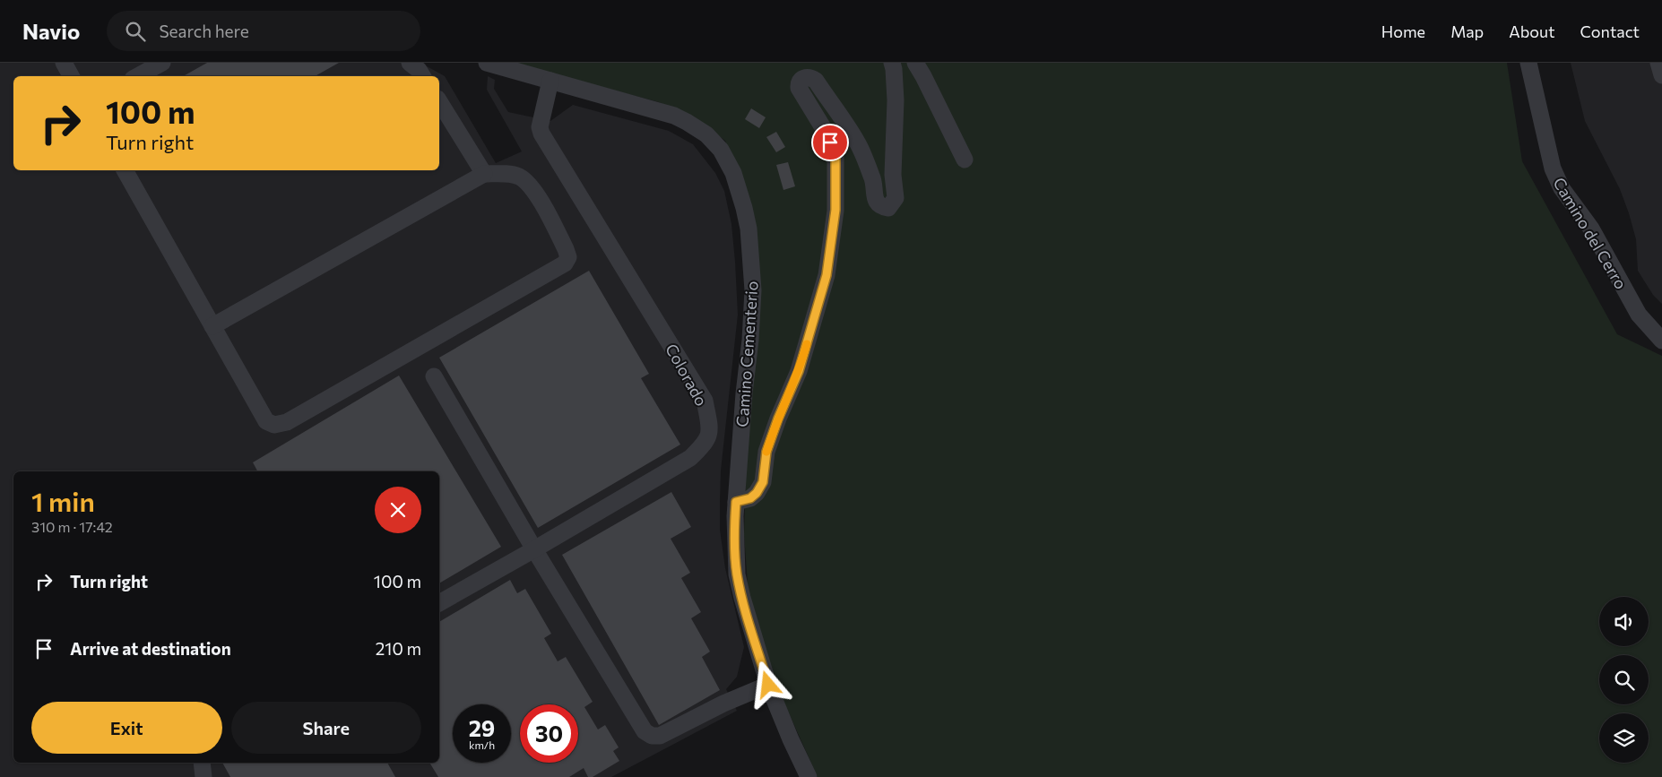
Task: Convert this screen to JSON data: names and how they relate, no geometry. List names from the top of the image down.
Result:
{
  "streets": {
    "street": ["Camino del Cerro", "Camino Cementerio", "Colorado"]
  },
  "crossings": [
    ["Camino Cementerio", "Colorado"]
  ],
  "page": {
    "header": "Navio",
    "search": "Search here",
    "nav": [
      "Home",
      "Map",
      "About",
      "Contact"
    ],
    "turn": ["100 m", "Turn right"],
    "heading": ["1 min", "310 m · 17:42"],
    "list": [
      {
        "name": "Turn right",
        "value": "100 m"
      },
      {
        "name": "Arrive at destination",
        "value": "210 m"
      }
    ],
    "buttons": ["Exit", "Share"],
    "speed": "29 km/h",
    "limit": "30"
  }
}
